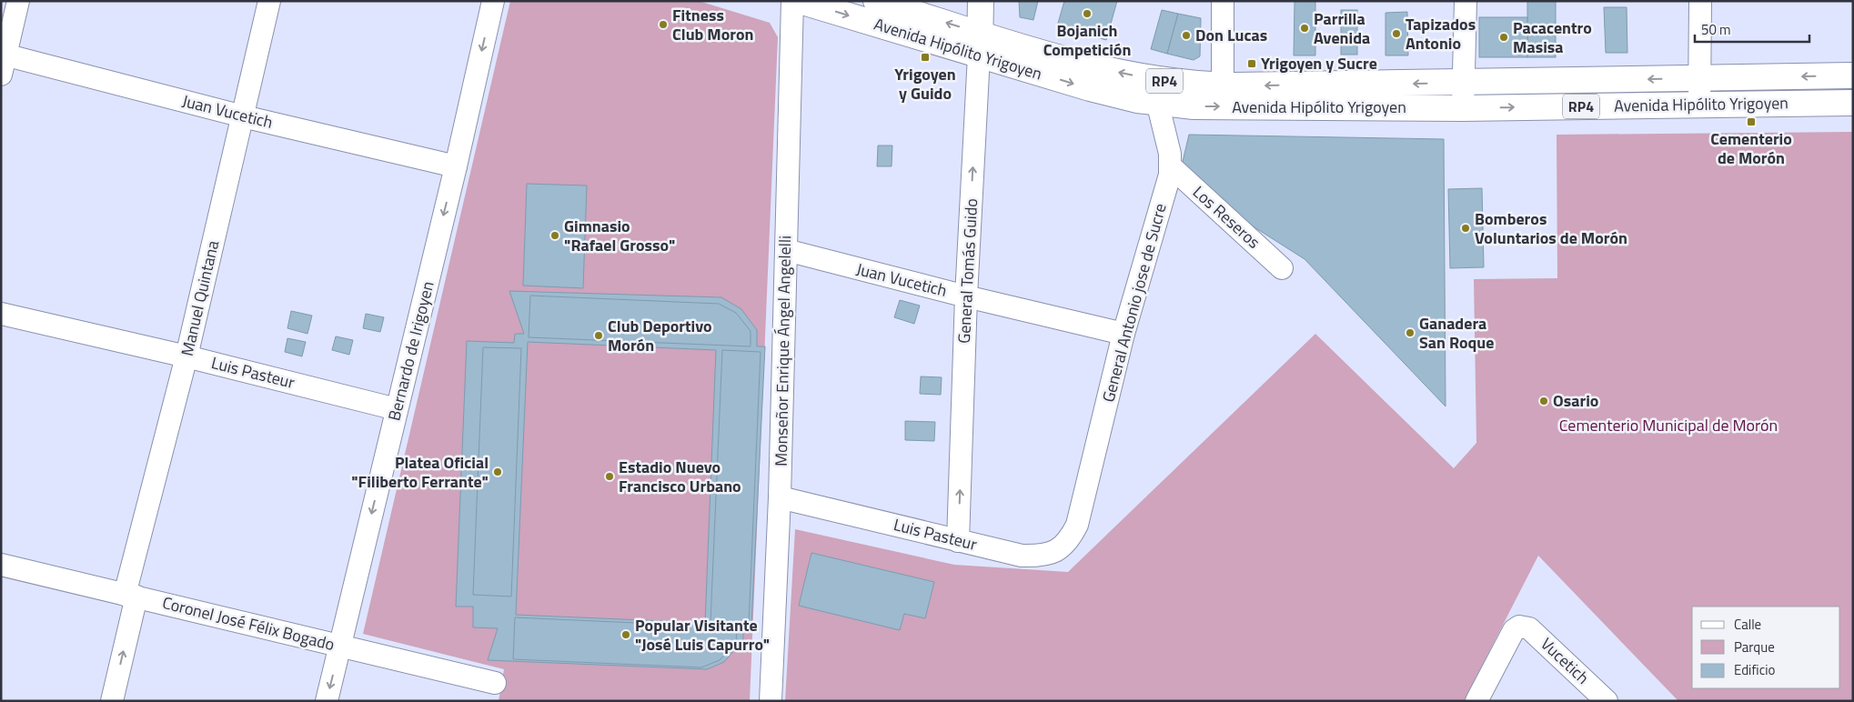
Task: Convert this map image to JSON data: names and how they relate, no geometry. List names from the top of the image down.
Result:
{
  "streets": {
    "main road": ["Avenida Hipólito Yrigoyen", "RP4", "General Tomás Guido"],
    "street": [
      "Juan Vucetich",
      "Los Reseros",
      "Manuel Quintana",
      "General Antonio jose de Sucre",
      "Bernardo de Irigoyen",
      "Monseñor Enrique Ángel Angelelli",
      "Luis Pasteur",
      "Coronel José Félix Bogado",
      "Vucetich"
    ]
  },
  "crossings": [
    ["Avenida Hipólito Yrigoyen", "General Tomás Guido"],
    ["Avenida Hipólito Yrigoyen", "General Antonio jose de Sucre"],
    ["Juan Vucetich", "General Tomás Guido"],
    ["Juan Vucetich", "Manuel Quintana"],
    ["Juan Vucetich", "General Antonio jose de Sucre"],
    ["Juan Vucetich", "Bernardo de Irigoyen"],
    ["Juan Vucetich", "Monseñor Enrique Ángel Angelelli"],
    ["Los Reseros", "General Antonio jose de Sucre"],
    ["General Tomás Guido", "Luis Pasteur"],
    ["Manuel Quintana", "Luis Pasteur"],
    ["Manuel Quintana", "Coronel José Félix Bogado"],
    ["General Antonio jose de Sucre", "Luis Pasteur"],
    ["Bernardo de Irigoyen", "Luis Pasteur"],
    ["Bernardo de Irigoyen", "Coronel José Félix Bogado"],
    ["Monseñor Enrique Ángel Angelelli", "Luis Pasteur"]
  ],
  "one_way": ["General Tomás Guido", "Bernardo de Irigoyen"],
  "parks": ["Cementerio Municipal de Morón"],
  "places": {
    "other": [
      "Bojanich Competición",
      "Fitness Club Moron",
      "Parrilla Avenida",
      "Tapizados Antonio",
      "Don Lucas",
      "Pacacentro Masisa",
      "Bomberos Voluntarios de Morón",
      "Gimnasio \"Rafael Grosso\"",
      "Ganadera San Roque",
      "Club Deportivo Morón",
      "Osario",
      "Platea Oficial \"Filiberto Ferrante\"",
      "Estadio Nuevo Francisco Urbano",
      "Popular Visitante \"José Luis Capurro\""
    ],
    "transit": ["Yrigoyen y Guido", "Yrigoyen y Sucre", "Cementerio de Morón"]
  },
  "legend": ["Calle", "Parque", "Edificio"],
  "scale_bar": "50 m"
}
